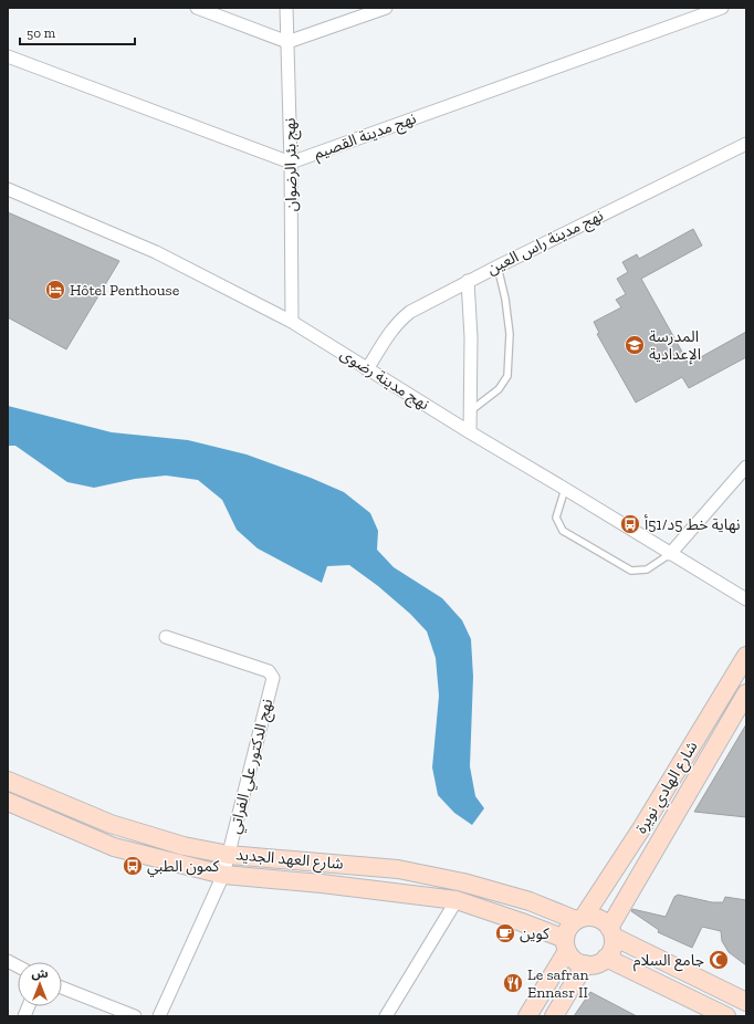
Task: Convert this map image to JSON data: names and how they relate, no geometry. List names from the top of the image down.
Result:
{
  "streets": {
    "main road": ["شارع الهادي نويرة", "شارع العهد الجديد"],
    "street": [
      "نهج مدينة القصيم",
      "نهج بئر الرضوان",
      "نهج مدينة راس العين",
      "نهج مدينة رضوى",
      "نهج الدكتور علي الفراتي"
    ]
  },
  "crossings": [
    ["نهج مدينة القصيم", "نهج بئر الرضوان"],
    ["نهج بئر الرضوان", "نهج مدينة رضوى"],
    ["نهج مدينة راس العين", "نهج مدينة رضوى"],
    ["نهج الدكتور علي الفراتي", "شارع العهد الجديد"],
    ["شارع الهادي نويرة", "شارع العهد الجديد"]
  ],
  "places": {
    "hotel": ["Hôtel Penthouse"],
    "school or university": ["المدرسة الإعدادية"],
    "bus stop": ["نهاية خط 5د/51أ", "كمون الطبي"],
    "cafe": ["كوين"],
    "mosque": ["جامع السلام"],
    "restaurant": ["Le safran Ennasr II"]
  },
  "scale_bar": "50 m",
  "north": "top"
}
